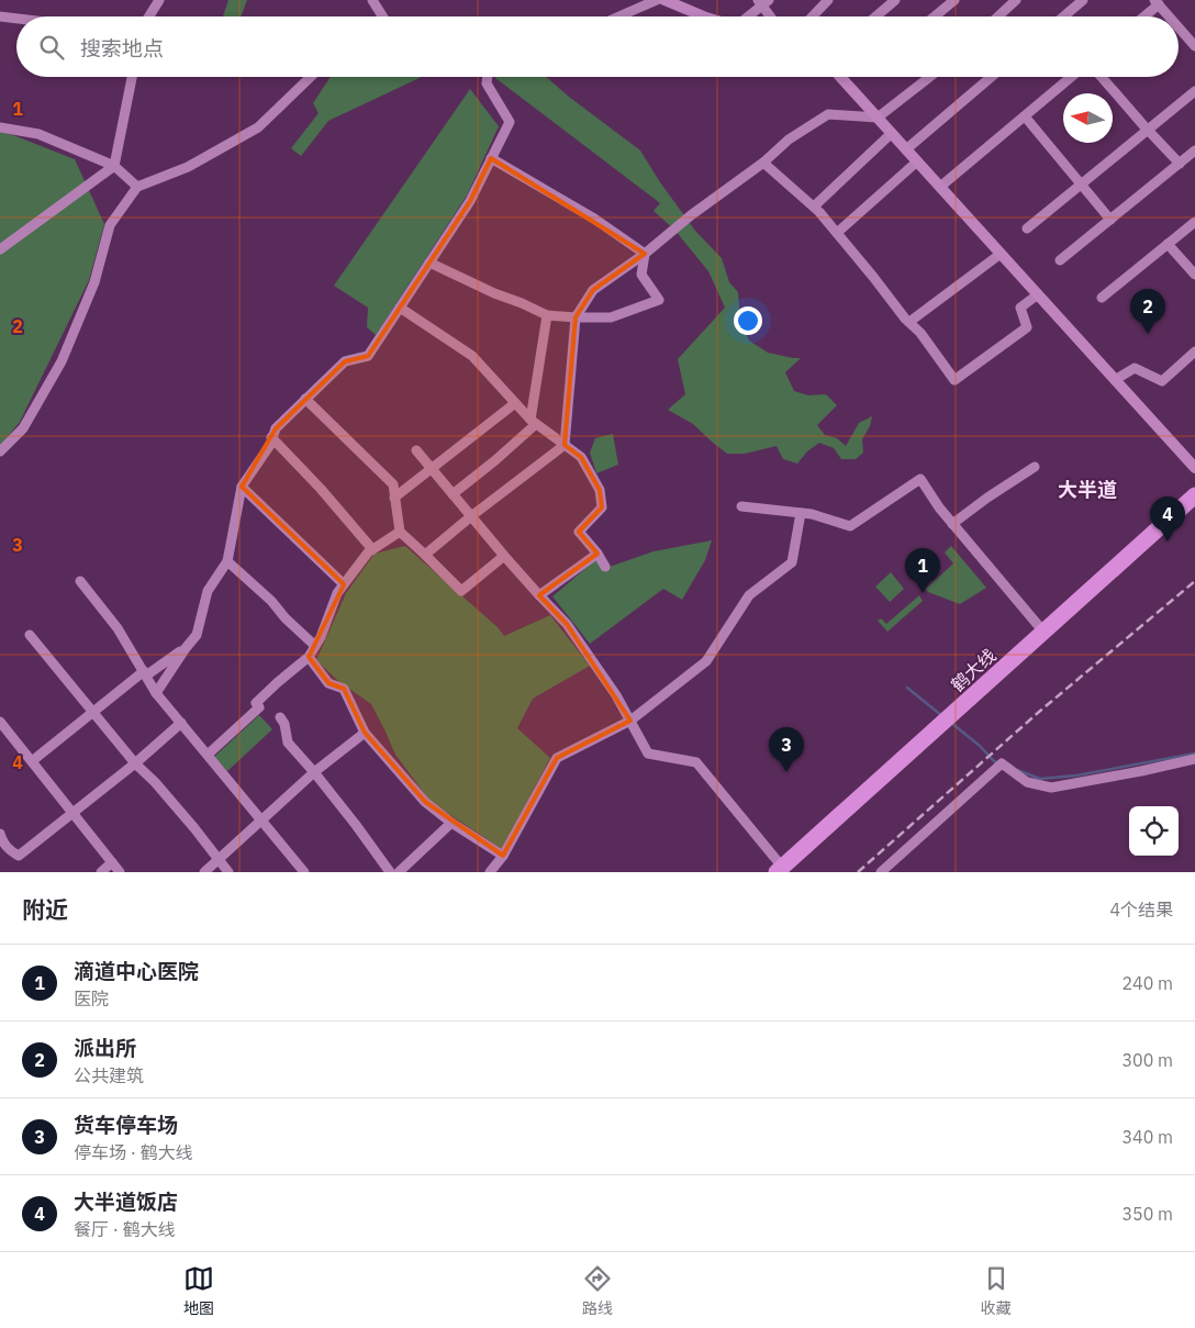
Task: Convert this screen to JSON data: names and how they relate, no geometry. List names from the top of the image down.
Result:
{
  "streets": {
    "highway": ["鹤大线"]
  },
  "districts": ["大半道"],
  "north": "left",
  "page": {
    "search": "搜索地点",
    "pins": [
      "2",
      "4",
      "1",
      "3"
    ],
    "heading": ["附近", "4个结果"],
    "list": [
      {
        "mark": "1",
        "name": "滴道中心医院",
        "note": "医院",
        "value": "240 m"
      },
      {
        "mark": "2",
        "name": "派出所",
        "note": "公共建筑",
        "value": "300 m"
      },
      {
        "mark": "3",
        "name": "货车停车场",
        "note": "停车场 · 鹤大线",
        "value": "340 m"
      },
      {
        "mark": "4",
        "name": "大半道饭店",
        "note": "餐厅 · 鹤大线",
        "value": "350 m"
      }
    ],
    "nav": ["地图", "路线", "收藏"]
  },
  "grid": {
    "rows": [
      "1",
      "2",
      "3",
      "4"
    ]
  }
}
